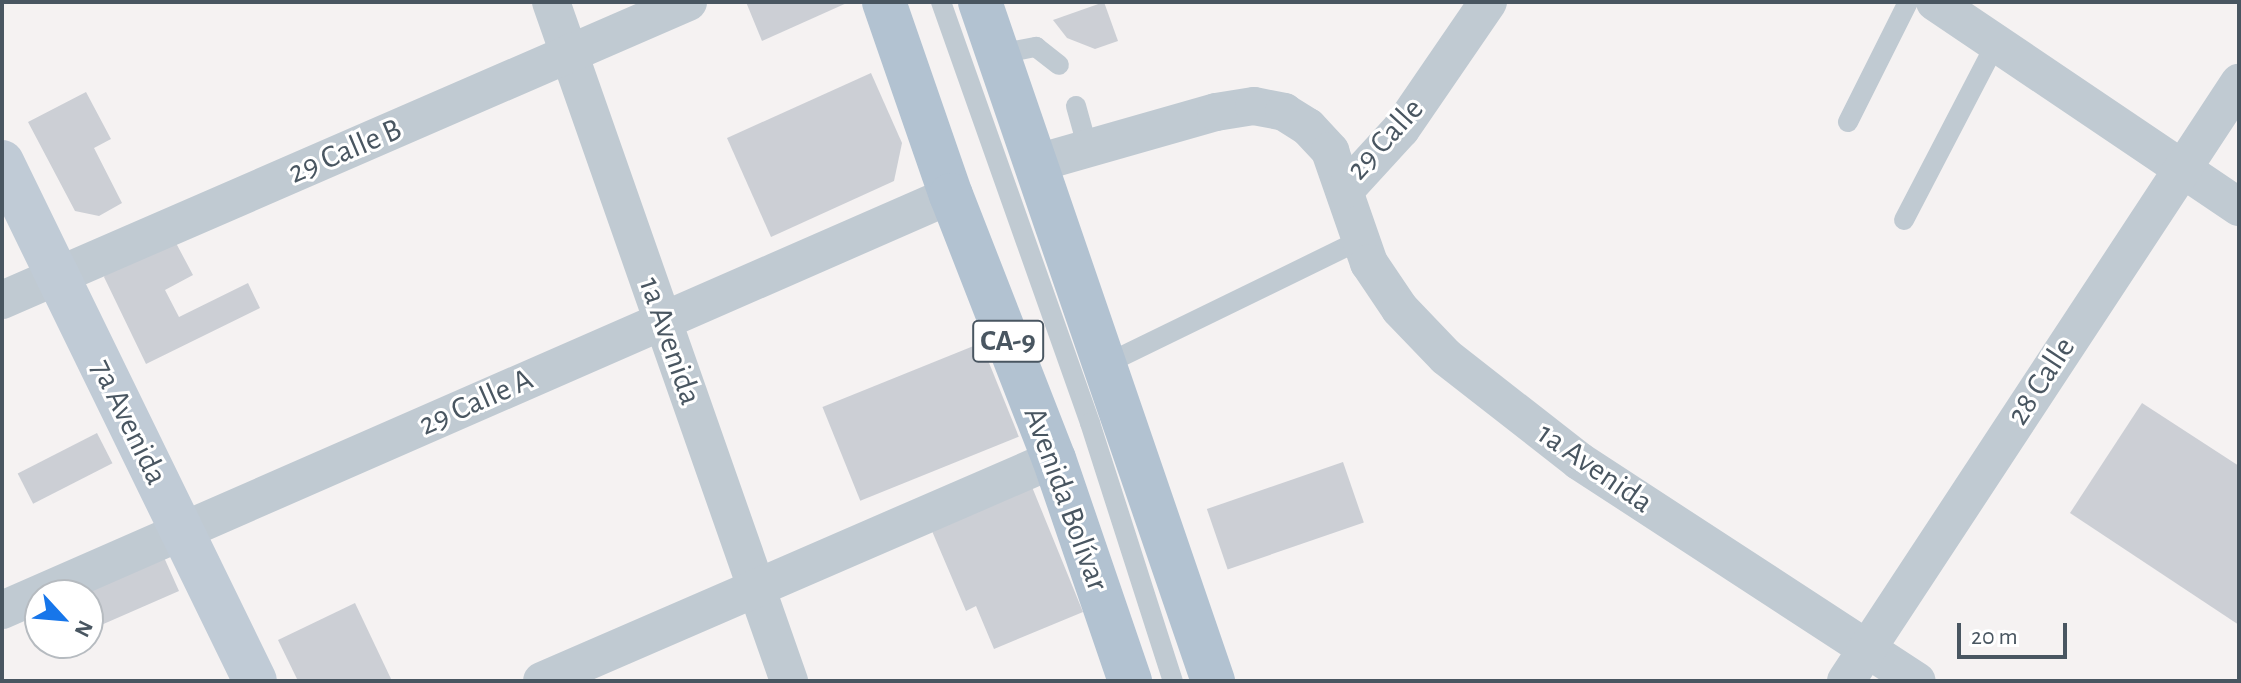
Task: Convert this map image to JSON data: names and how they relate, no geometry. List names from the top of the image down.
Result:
{
  "streets": {
    "main road": ["CA-9", "7a Avenida", "Avenida Bolívar"],
    "street": [
      "29 Calle",
      "29 Calle B",
      "1a Avenida",
      "28 Calle",
      "29 Calle A"
    ]
  },
  "crossings": [
    ["29 Calle", "1a Avenida"],
    ["29 Calle", "CA-9"],
    ["29 Calle B", "1a Avenida"],
    ["29 Calle B", "7a Avenida"],
    ["1a Avenida", "28 Calle"],
    ["1a Avenida", "29 Calle A"],
    ["29 Calle A", "7a Avenida"],
    ["29 Calle A", "Avenida Bolívar"]
  ],
  "scale_bar": "20 m",
  "north": "bottom right"
}
